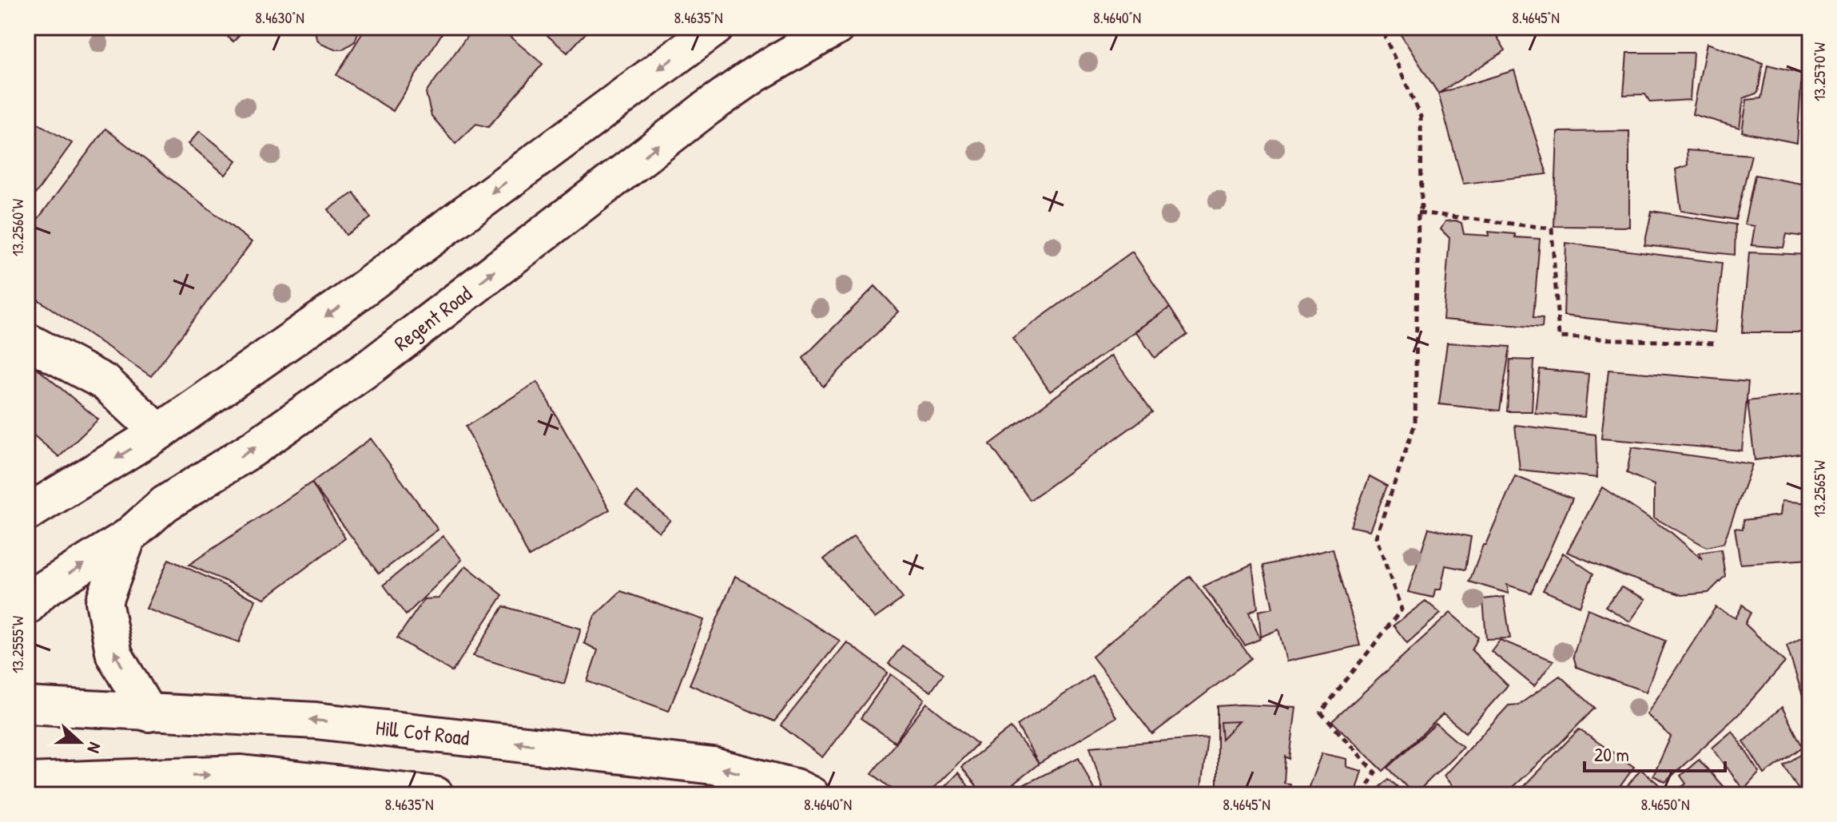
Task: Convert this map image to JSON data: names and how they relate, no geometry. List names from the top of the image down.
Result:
{
  "streets": {
    "main road": ["Regent Road", "Hill Cot Road"]
  },
  "scale_bar": "20 m",
  "north": "right",
  "coordinates": [
    "8.4630°N",
    "8.4635°N",
    "8.4640°N",
    "8.4645°N",
    "13.2570°W",
    "13.2560°W",
    "13.2565°W",
    "13.2555°W",
    "8.4650°N"
  ]
}
